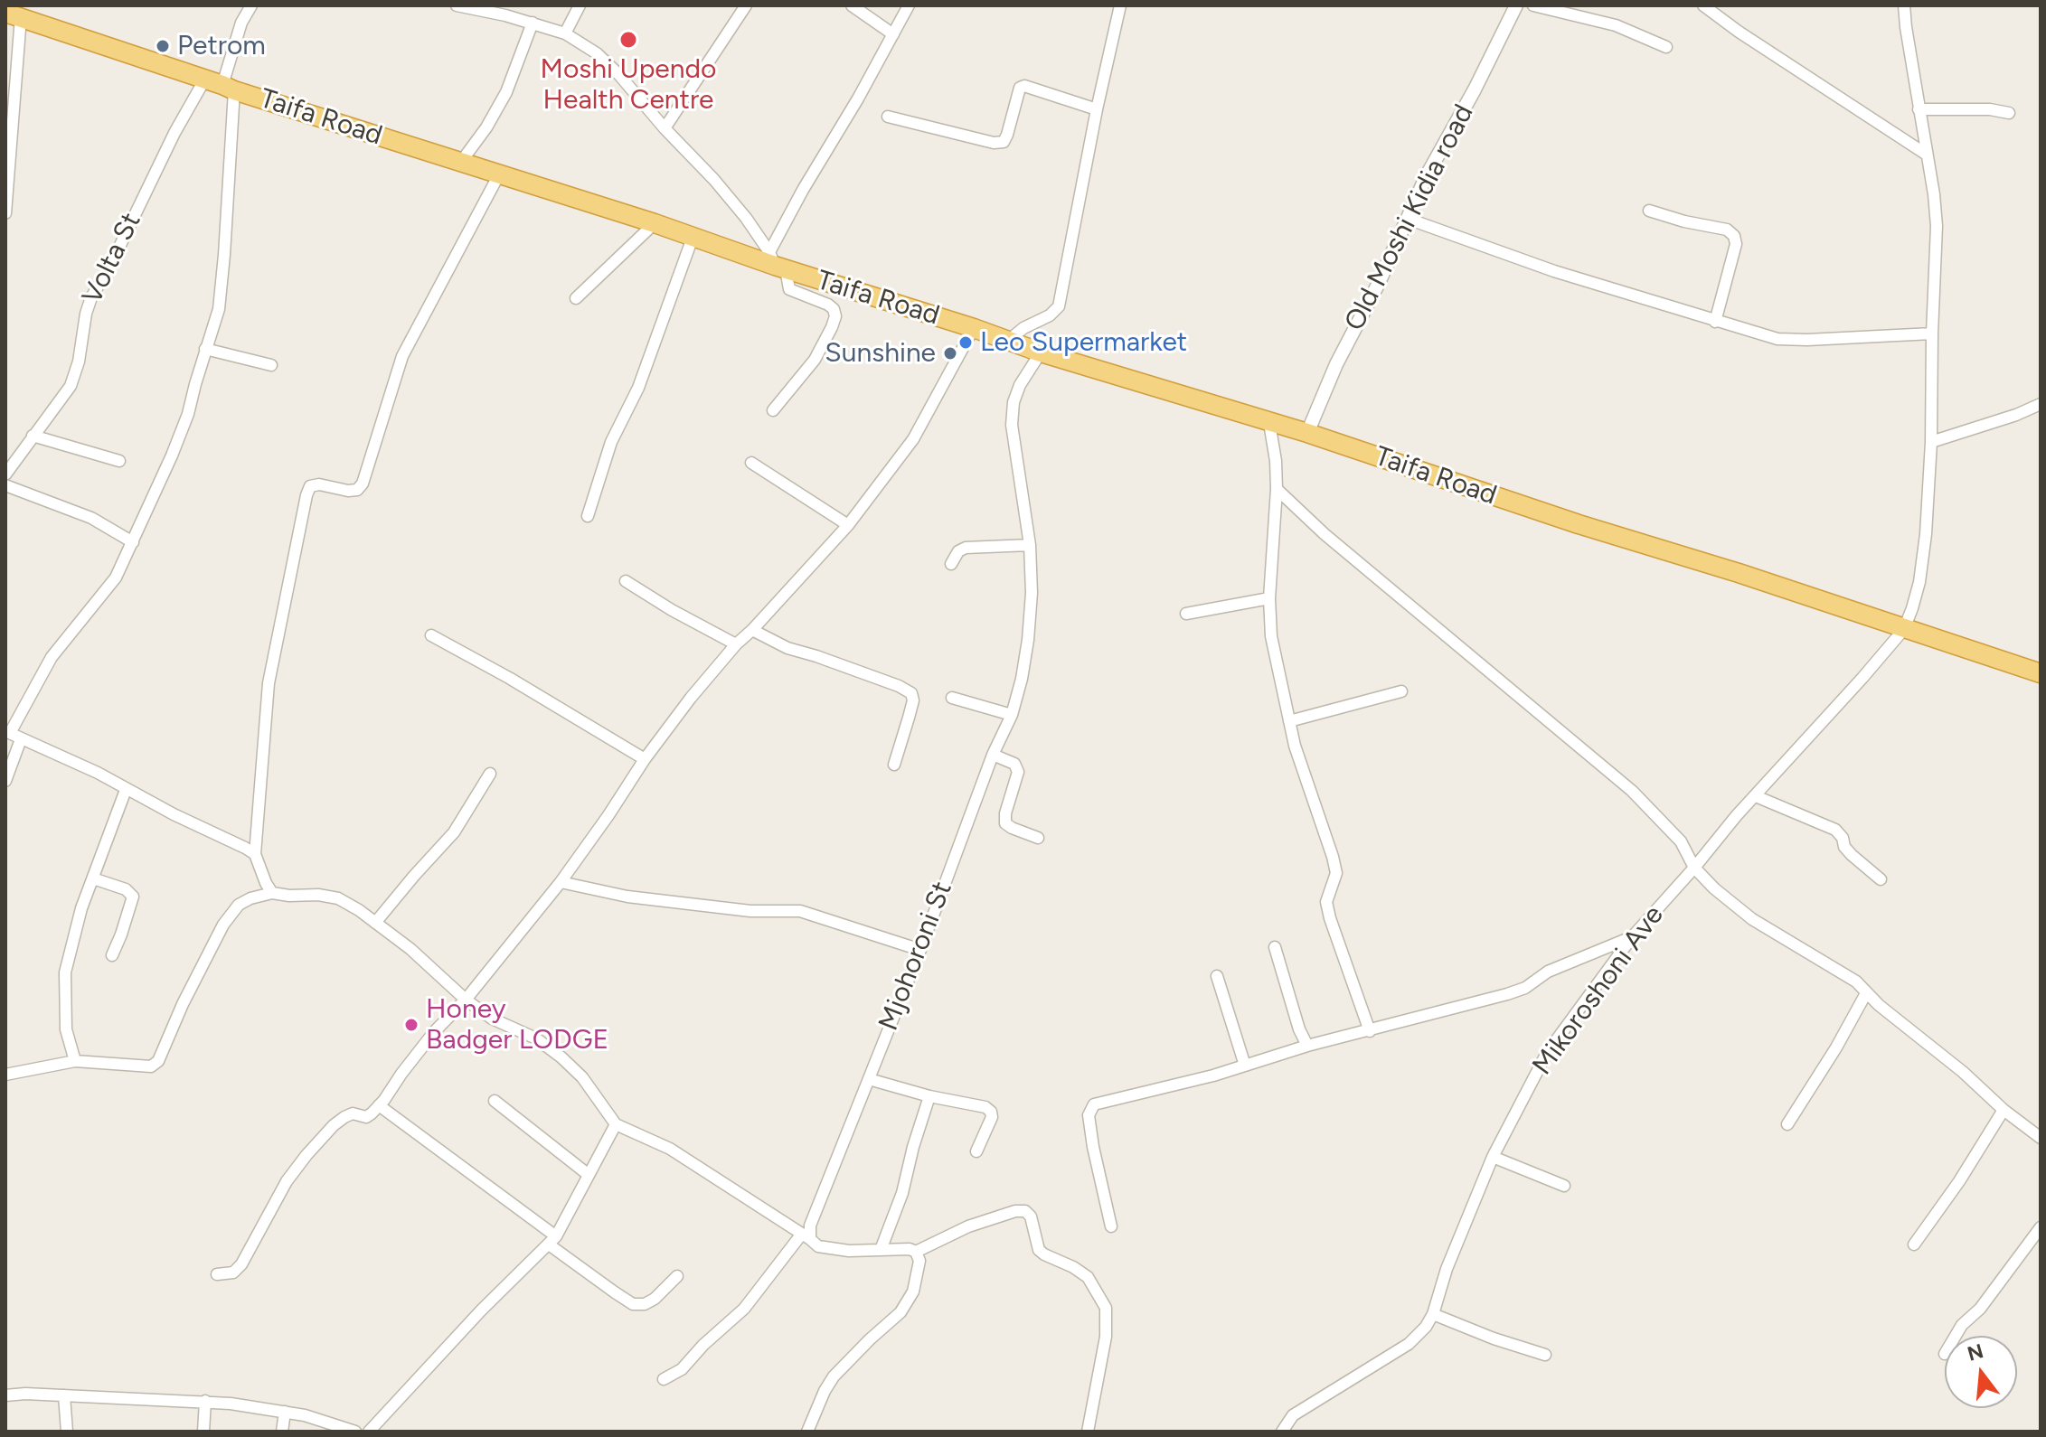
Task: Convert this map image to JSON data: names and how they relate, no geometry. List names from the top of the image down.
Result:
{
  "streets": {
    "highway": ["Taifa Road"],
    "street": [
      "Old Moshi Kidia road",
      "Volta St",
      "Mjohoroni St",
      "Mikoroshoni Ave"
    ]
  },
  "crossings": [
    ["Taifa Road", "Old Moshi Kidia road"],
    ["Taifa Road", "Volta St"],
    ["Taifa Road", "Mjohoroni St"],
    ["Taifa Road", "Mikoroshoni Ave"]
  ],
  "places": [
    "Moshi Upendo Health Centre",
    "Petrom",
    "Leo Supermarket",
    "Sunshine",
    "Honey Badger LODGE"
  ],
  "north": "top"
}
